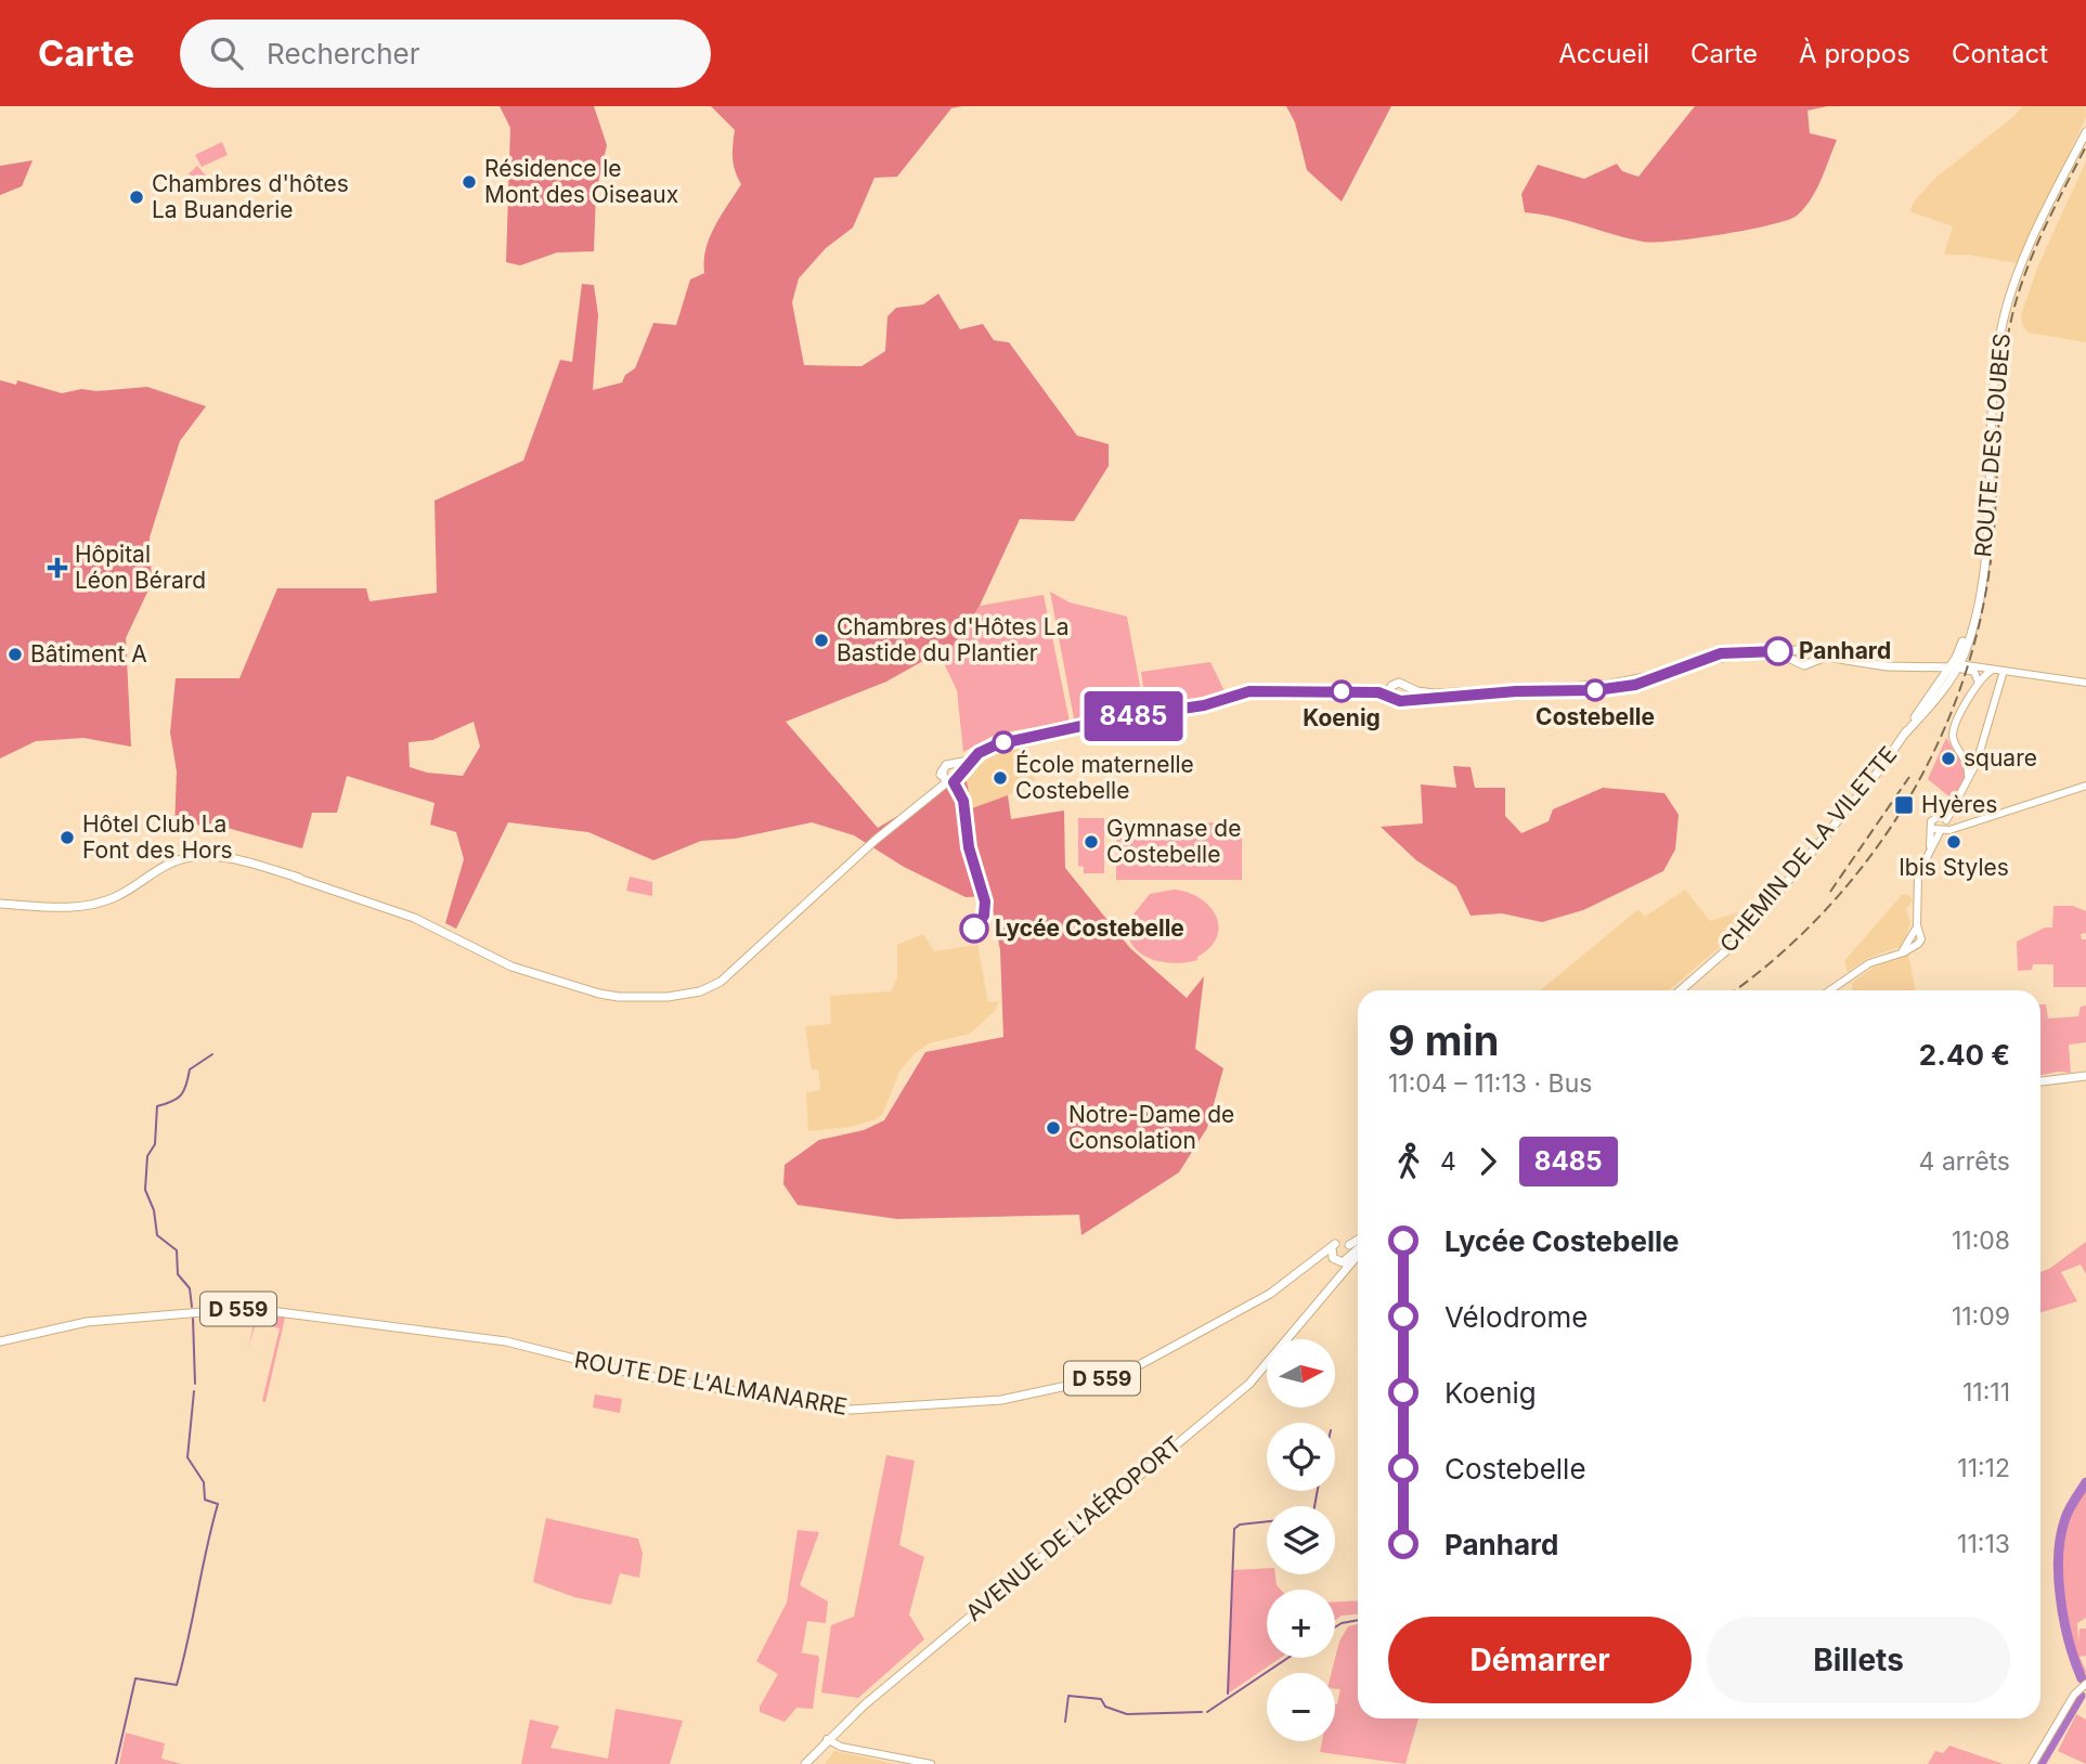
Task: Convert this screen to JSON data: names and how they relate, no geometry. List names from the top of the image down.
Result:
{
  "streets": {
    "main road": [
      "ROUTE DES LOUBES",
      "CHEMIN DE LA VILETTE",
      "D 559",
      "ROUTE DE L'ALMANARRE",
      "AVENUE DE L'AÉROPORT"
    ]
  },
  "crossings": [
    ["ROUTE DES LOUBES", "CHEMIN DE LA VILETTE"],
    ["ROUTE DE L'ALMANARRE", "AVENUE DE L'AÉROPORT"]
  ],
  "places": {
    "other": [
      "Résidence le Mont des Oiseaux",
      "Chambres d'hôtes La Buanderie",
      "Chambres d'Hôtes La Bastide du Plantier",
      "Panhard",
      "Bâtiment A",
      "Costebelle",
      "Koenig",
      "square",
      "École maternelle Costebelle",
      "Hôtel Club La Font des Hors",
      "Gymnase de Costebelle",
      "Ibis Styles",
      "Lycée Costebelle",
      "Notre-Dame de Consolation"
    ],
    "health": ["Hôpital Léon Bérard"],
    "transit": ["Hyères"]
  },
  "lines": ["bus line 8485"],
  "north": "right",
  "page": {
    "header": "Carte",
    "search": "Rechercher",
    "nav": [
      "Accueil",
      "Carte",
      "À propos",
      "Contact"
    ],
    "on_map": "8485",
    "heading": ["9 min", "11:04 – 11:13 · Bus", "2.40 €"],
    "legs": ["4", "8485", "4 arrêts"],
    "list": [
      {
        "name": "Lycée Costebelle",
        "value": "11:08"
      },
      {
        "name": "Vélodrome",
        "value": "11:09"
      },
      {
        "name": "Koenig",
        "value": "11:11"
      },
      {
        "name": "Costebelle",
        "value": "11:12"
      },
      {
        "name": "Panhard",
        "value": "11:13"
      }
    ],
    "map_buttons": ["+", "−"],
    "buttons": ["Démarrer", "Billets"]
  }
}
